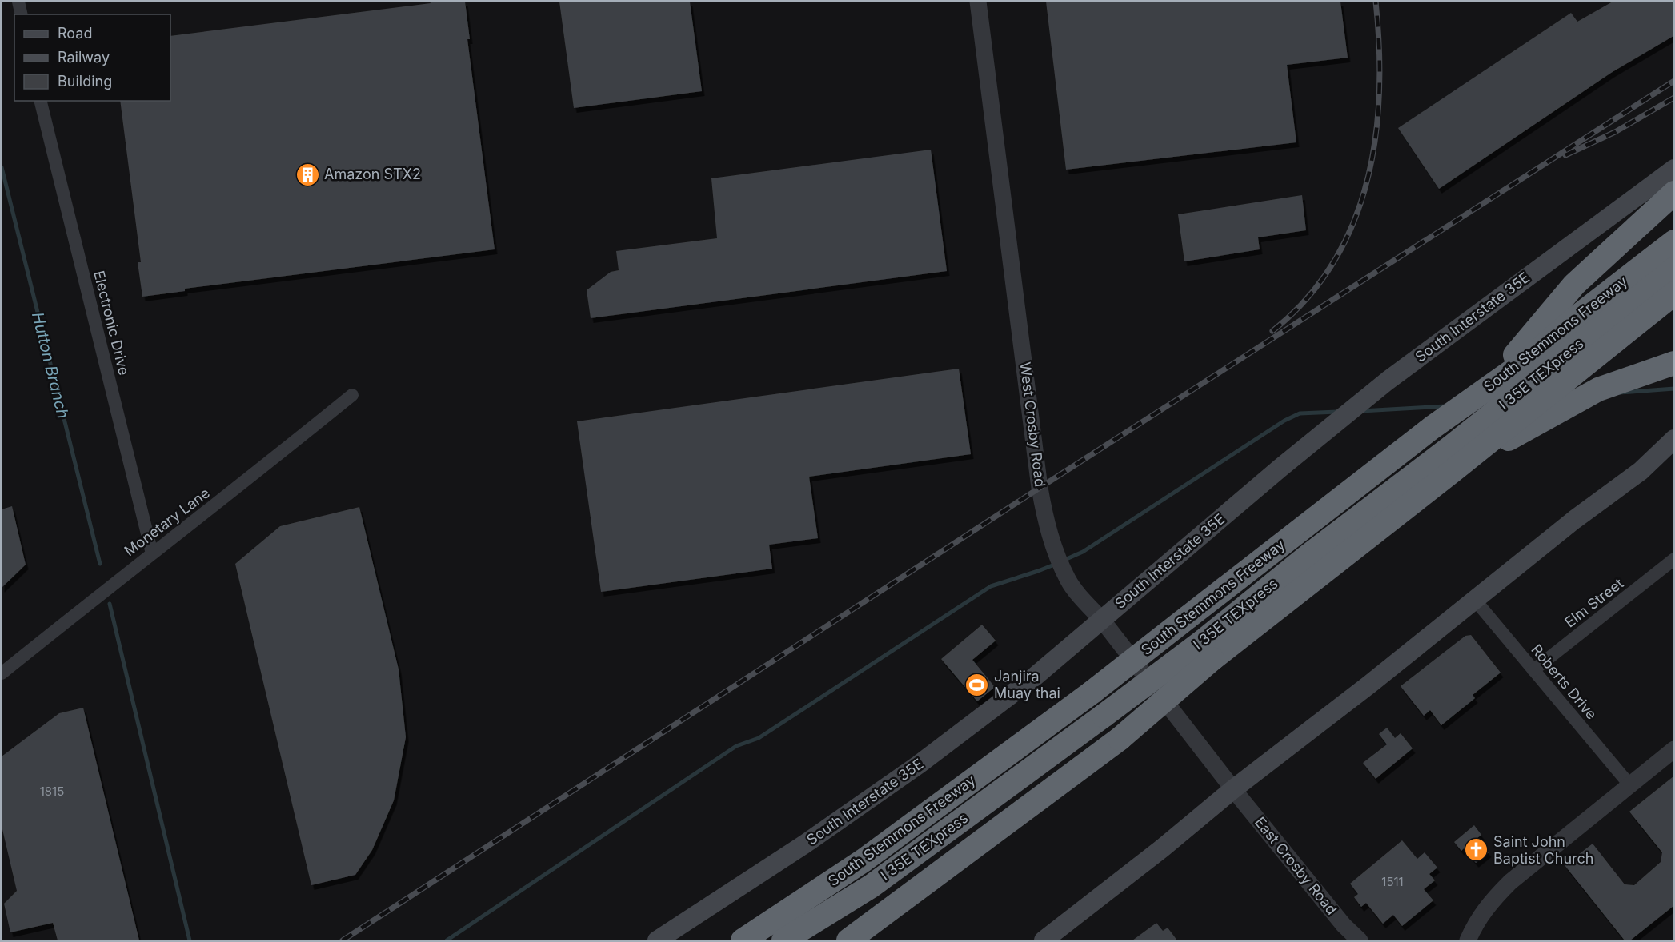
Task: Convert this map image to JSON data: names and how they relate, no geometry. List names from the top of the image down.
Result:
{
  "streets": {
    "highway": ["South Stemmons Freeway", "I 35E TEXpress"],
    "main road": ["South Interstate 35E"],
    "street": [
      "Electronic Drive",
      "West Crosby Road",
      "Monetary Lane",
      "Elm Street",
      "Roberts Drive",
      "East Crosby Road"
    ]
  },
  "crossings": [
    ["South Interstate 35E", "West Crosby Road"],
    ["Electronic Drive", "Monetary Lane"],
    ["West Crosby Road", "East Crosby Road"],
    ["Elm Street", "Roberts Drive"]
  ],
  "water": ["Hutton Branch"],
  "places": {
    "building": ["Amazon STX2"],
    "sports": ["Janjira Muay thai"],
    "church": ["Saint John Baptist Church"]
  },
  "house_numbers": ["1815", "1511"],
  "legend": ["Road", "Railway", "Building"]
}
